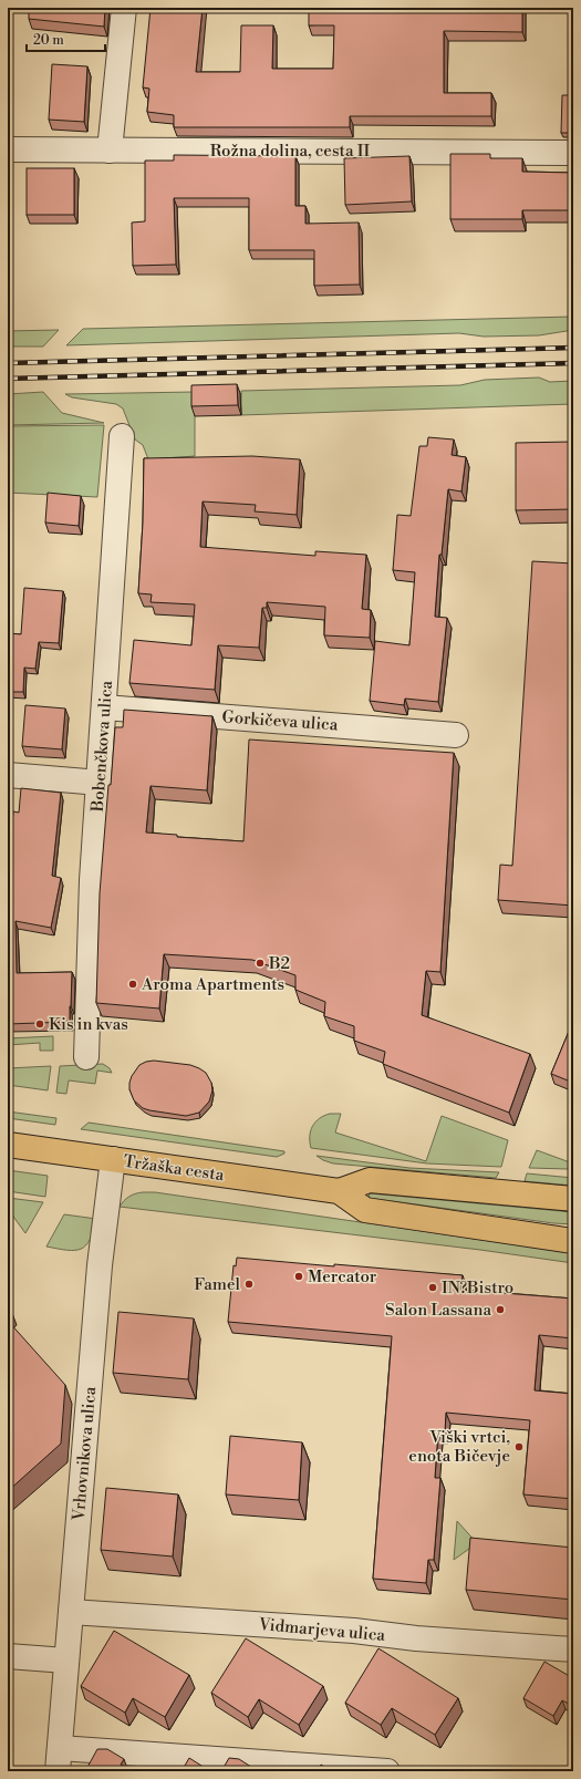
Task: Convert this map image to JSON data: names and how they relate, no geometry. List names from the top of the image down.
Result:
{
  "streets": {
    "main road": ["Tržaška cesta"],
    "street": [
      "Rožna dolina, cesta II",
      "Gorkičeva ulica",
      "Bobenčkova ulica",
      "Vrhovnikova ulica",
      "Vidmarjeva ulica"
    ]
  },
  "crossings": [
    ["Gorkičeva ulica", "Bobenčkova ulica"],
    ["Tržaška cesta", "Vrhovnikova ulica"],
    ["Vrhovnikova ulica", "Vidmarjeva ulica"]
  ],
  "places": [
    "B2",
    "Aroma Apartments",
    "Kis in kvas",
    "Mercator",
    "Famel",
    "IN?Bistro",
    "Salon Lassana",
    "Viški vrtci, enota Bičevje"
  ],
  "scale_bar": "20 m"
}
